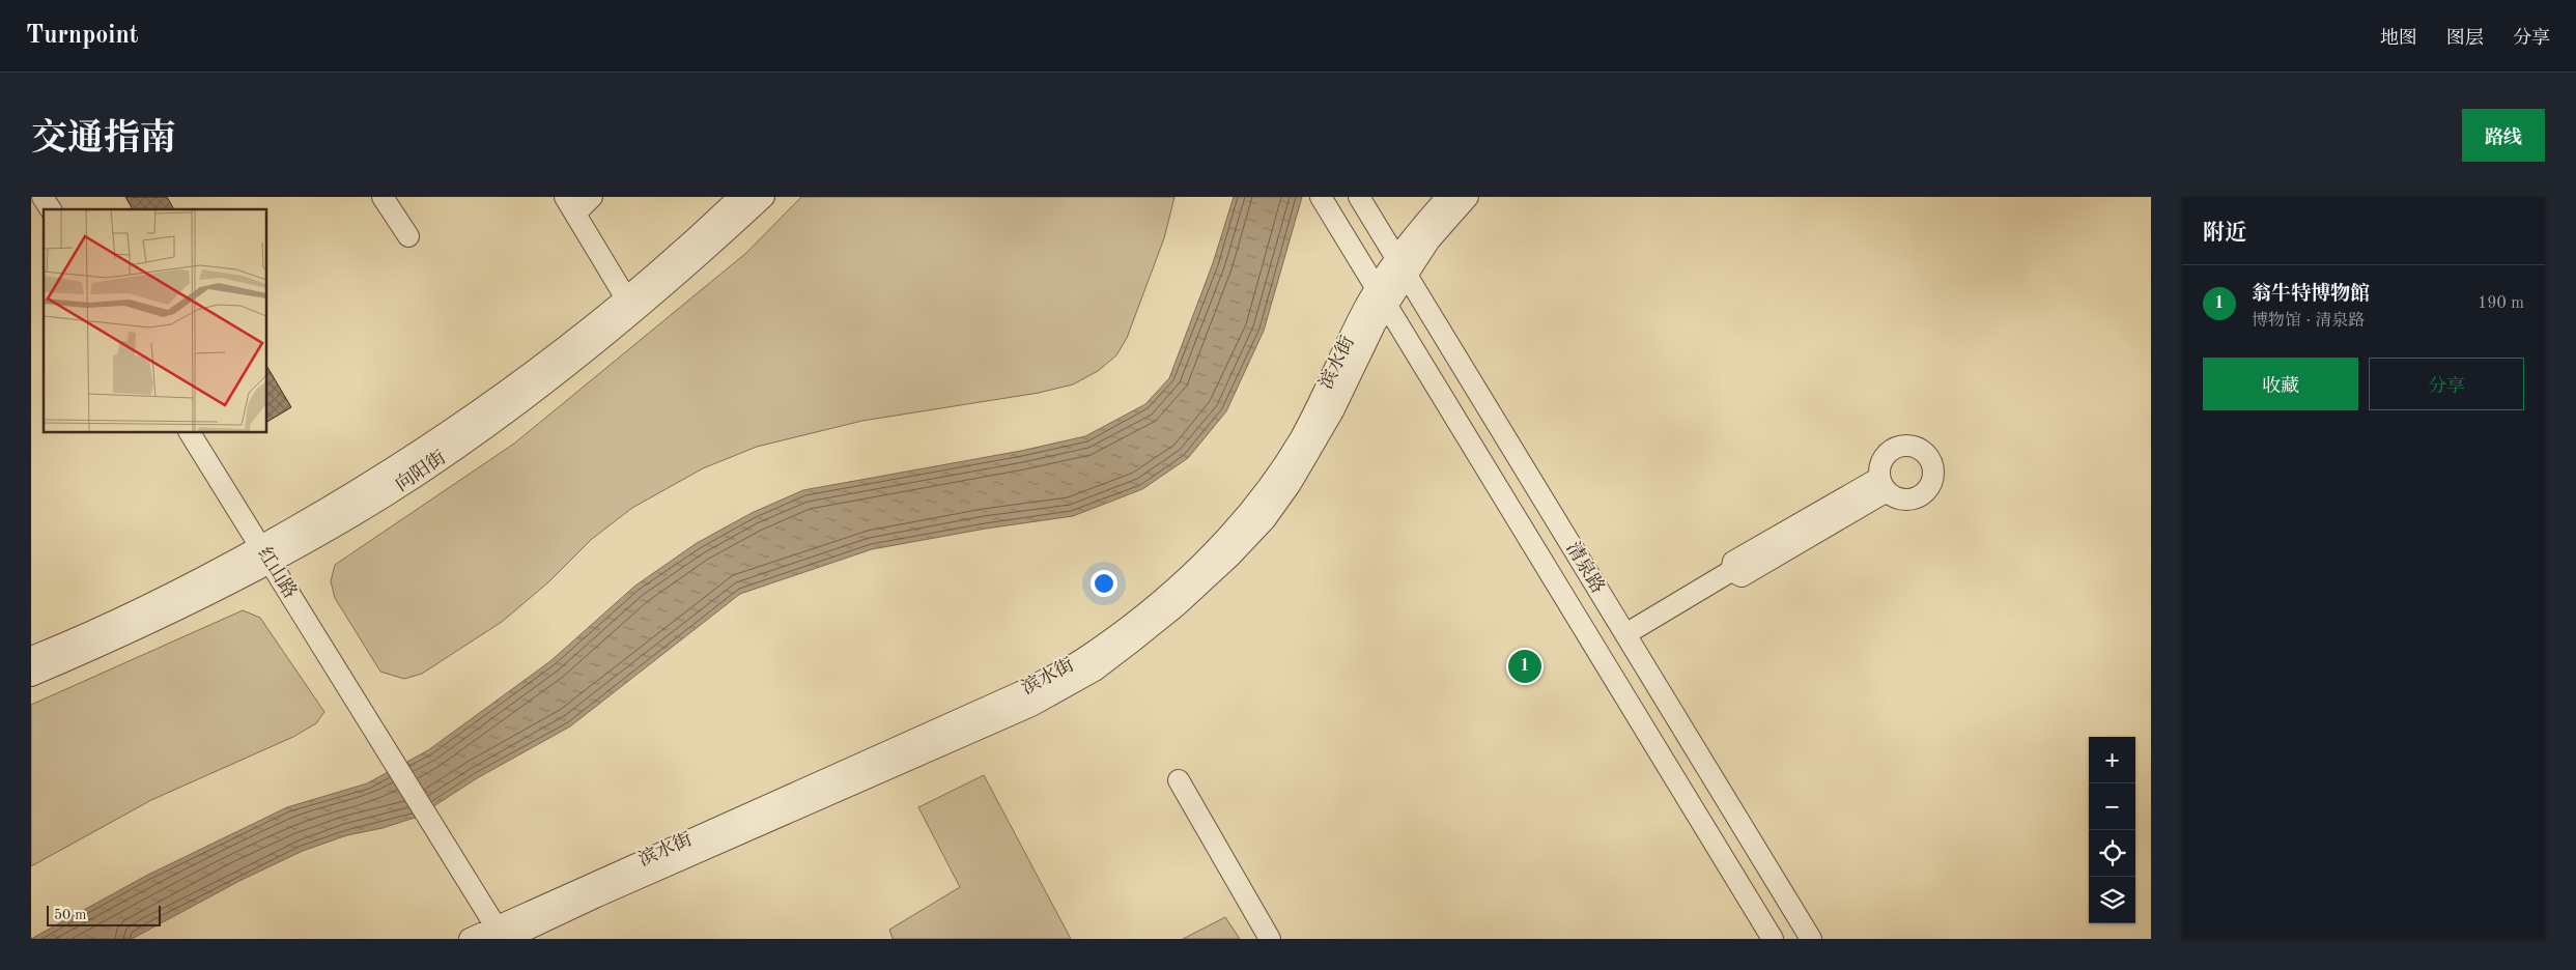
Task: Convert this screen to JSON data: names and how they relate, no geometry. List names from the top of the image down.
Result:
{
  "streets": {
    "street": [
      "滨水街",
      "向阳街",
      "清泉路",
      "红山路"
    ]
  },
  "crossings": [
    ["滨水街", "清泉路"],
    ["滨水街", "红山路"],
    ["向阳街", "红山路"]
  ],
  "scale_bar": "50 m",
  "page": {
    "header": "Turnpoint",
    "nav": ["地图", "图层", "分享"],
    "title": "交通指南",
    "buttons": [
      "路线",
      ["收藏", "分享"]
    ],
    "heading": "附近",
    "list": [
      {
        "mark": "1",
        "name": "翁牛特博物館",
        "note": "博物馆 · 清泉路",
        "value": "190 m"
      }
    ],
    "pins": "1",
    "map_buttons": ["+", "−"],
    "scale": "50 m"
  }
}
